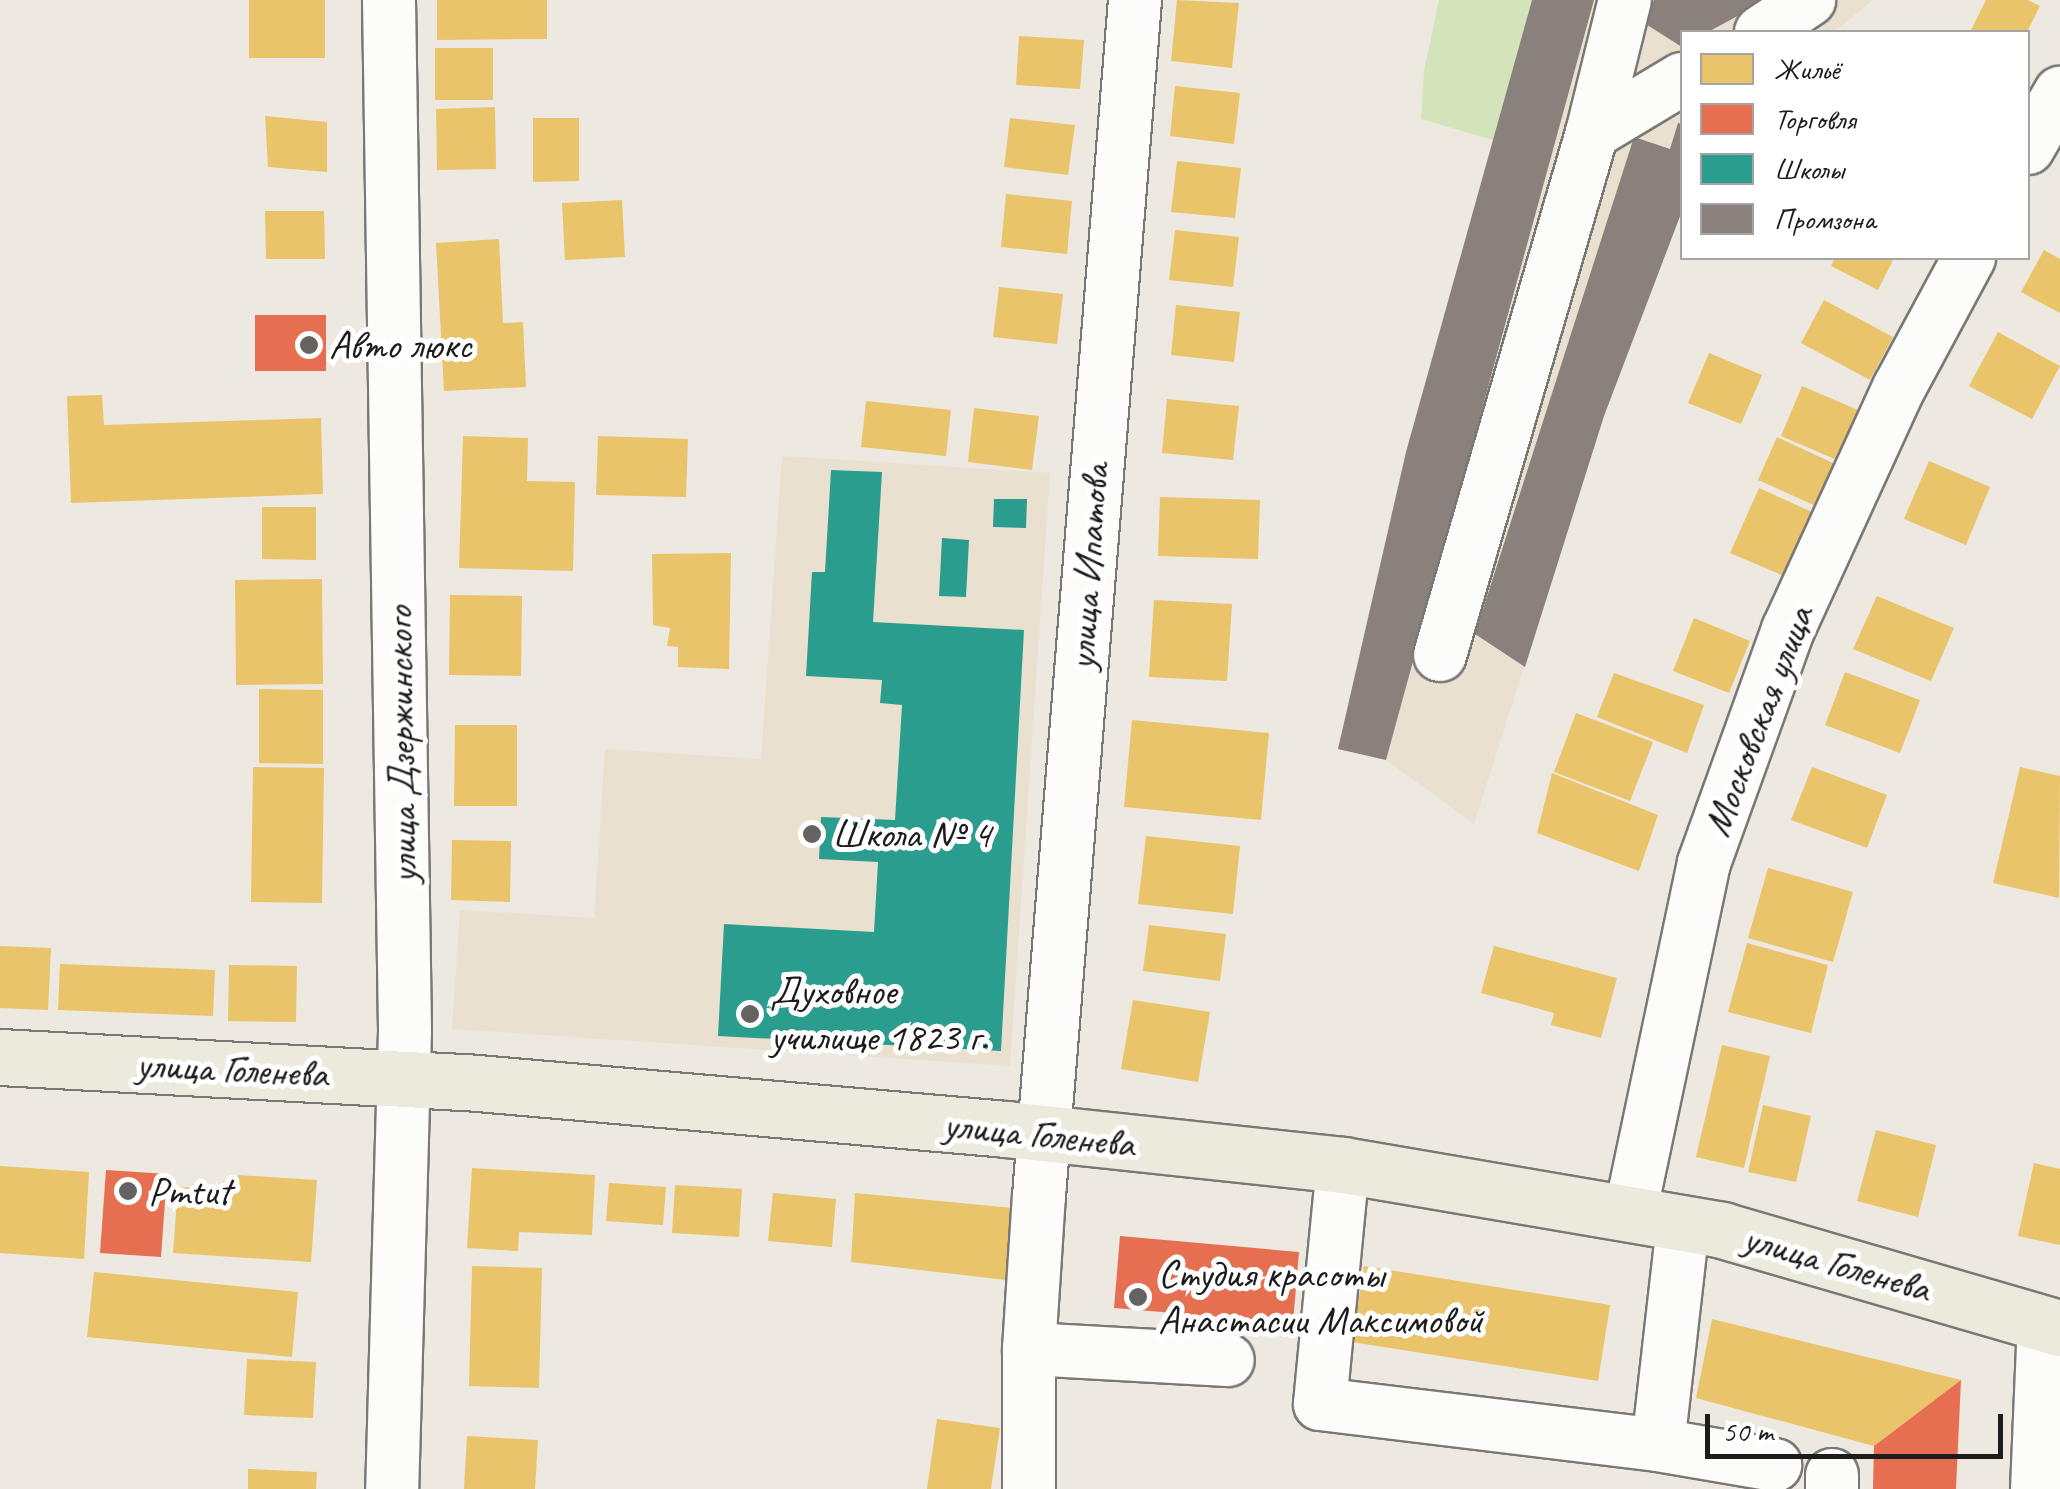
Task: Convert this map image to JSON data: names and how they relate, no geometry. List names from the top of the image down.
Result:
{
  "streets": {
    "main road": ["улица Голенева"],
    "street": ["улица Ипатова", "Московская улица", "улица Дзержинского"]
  },
  "crossings": [
    ["улица Ипатова", "улица Голенева"],
    ["Московская улица", "улица Голенева"],
    ["улица Дзержинского", "улица Голенева"]
  ],
  "places": [
    "Авто люкс",
    "Школа № 4",
    "Духовное училище 1823 г.",
    "Pmtut",
    "Студия красоты Анастасии Максимовой"
  ],
  "legend": [
    "Жильё",
    "Торговля",
    "Школы",
    "Промзона"
  ],
  "scale_bar": "50 m"
}
